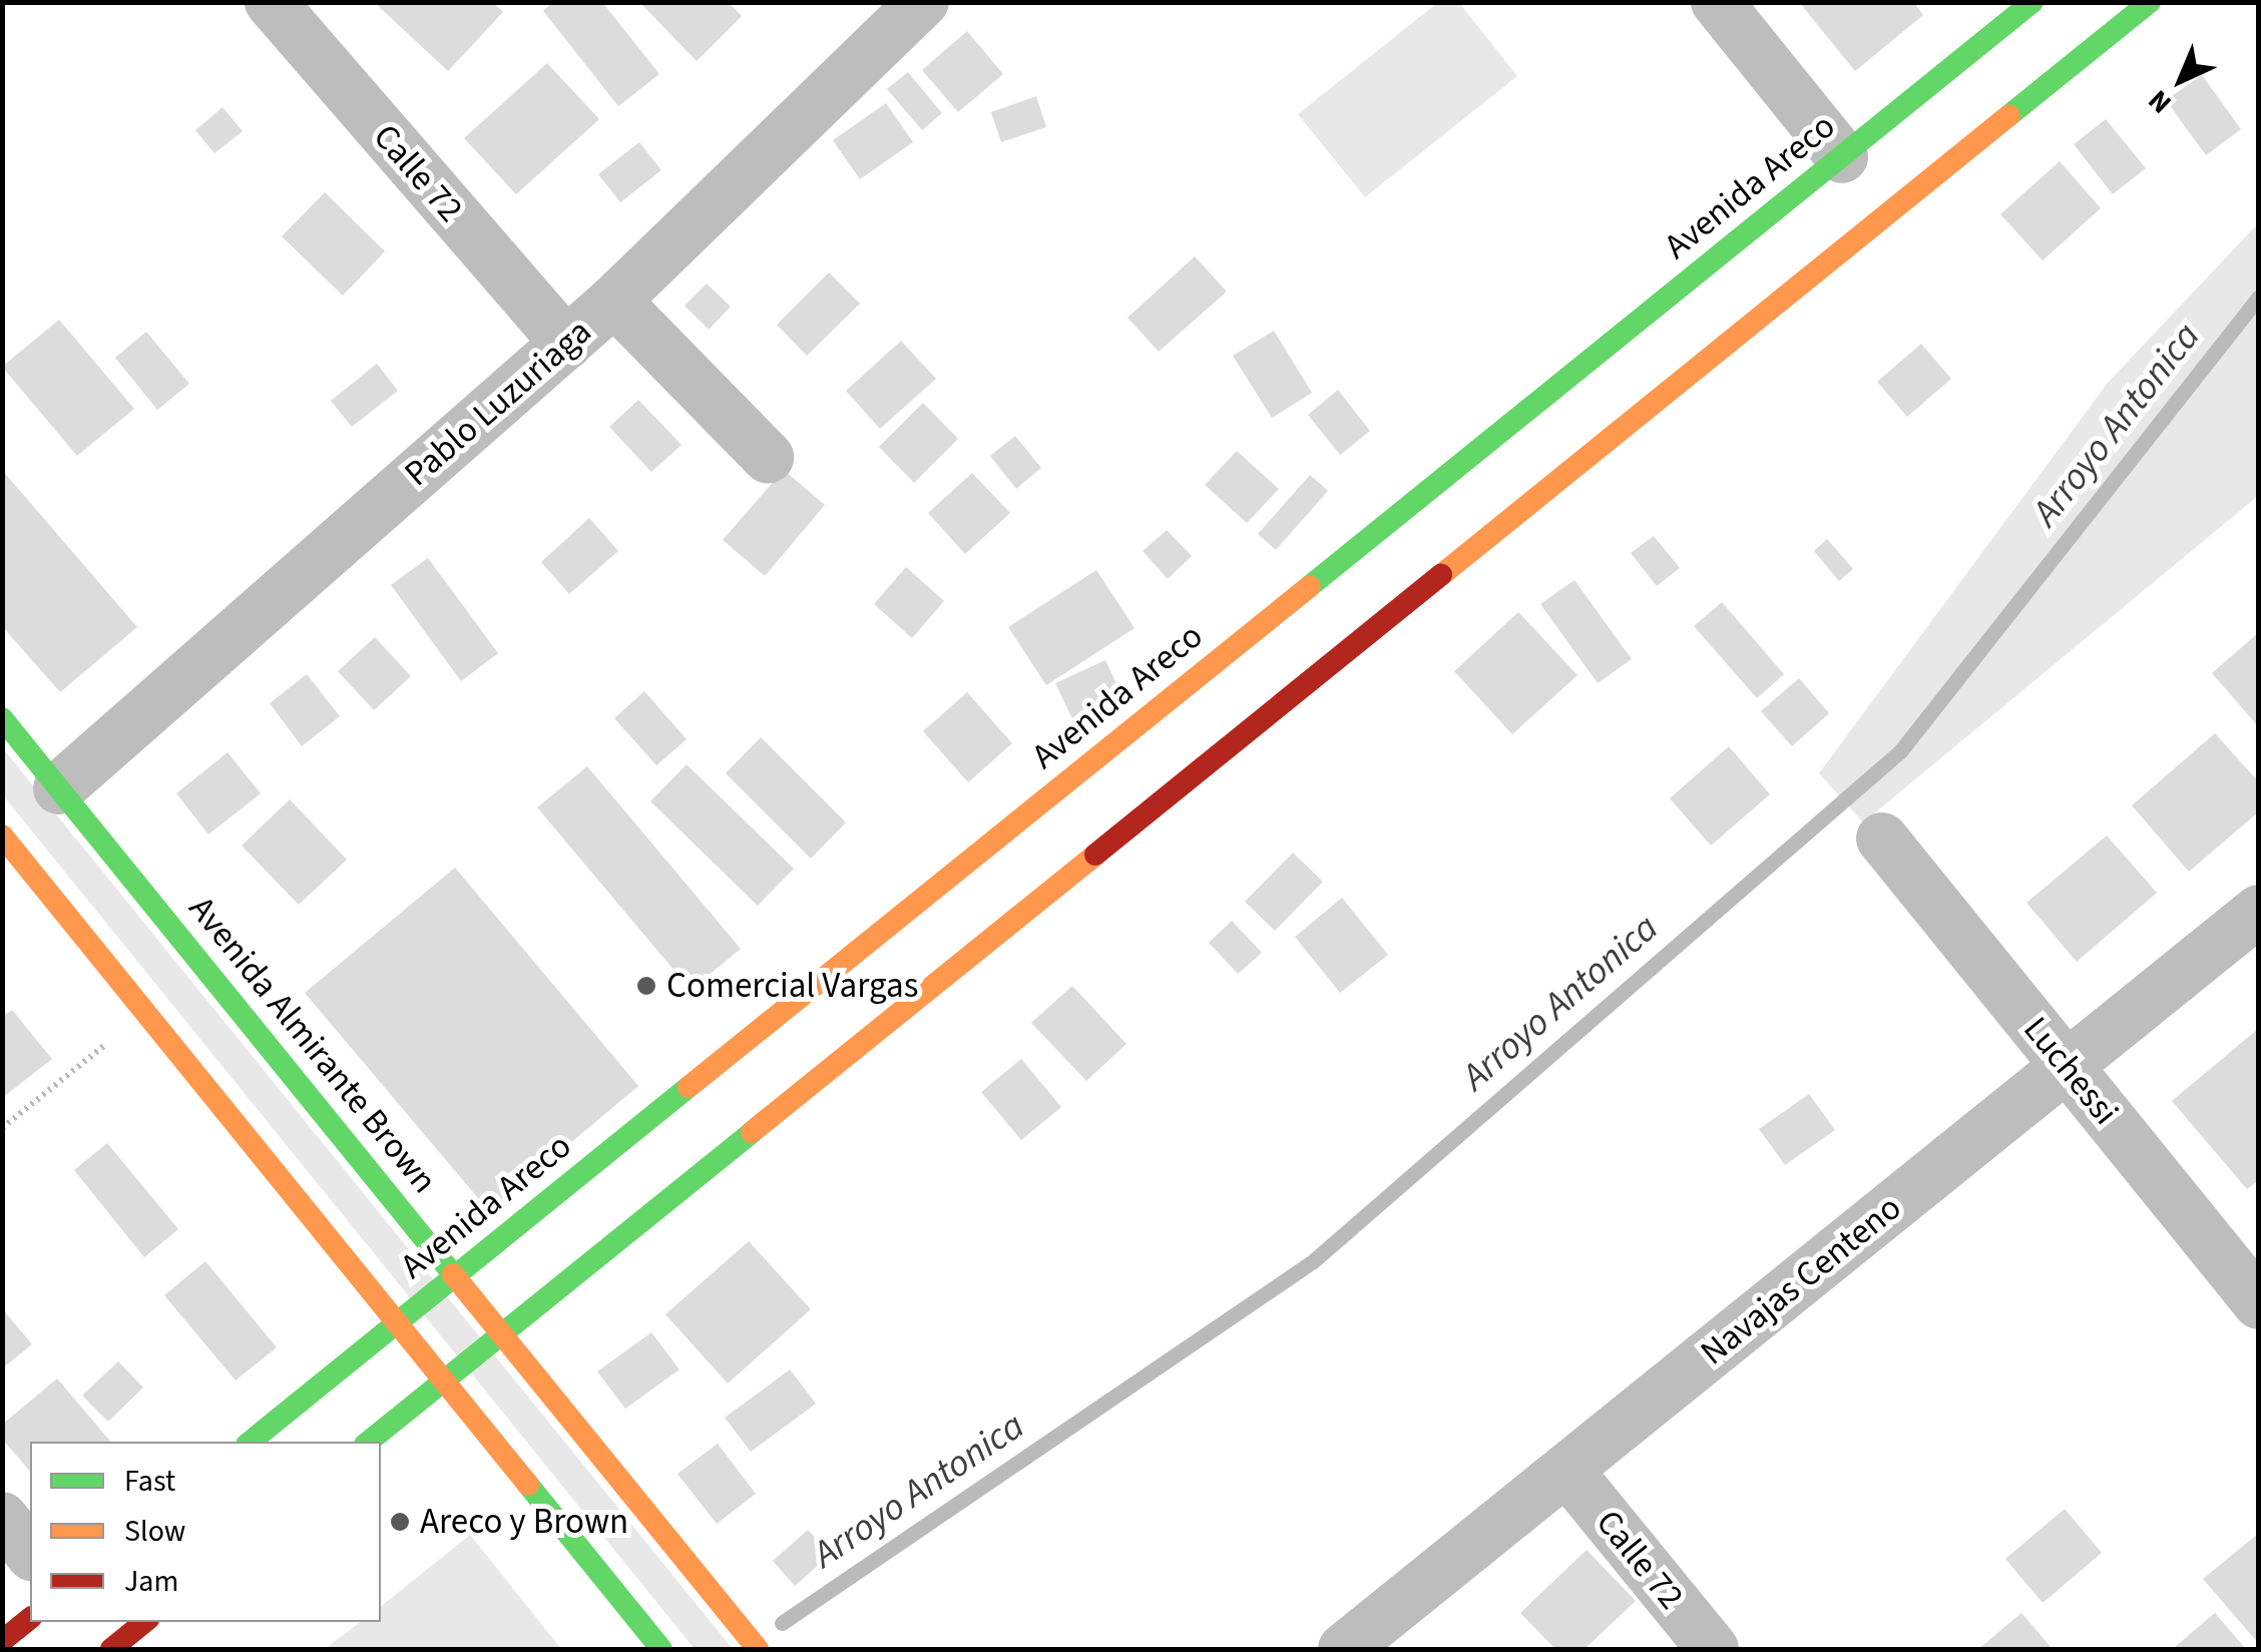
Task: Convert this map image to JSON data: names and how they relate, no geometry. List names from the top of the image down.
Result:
{
  "streets": {
    "main road": ["Avenida Areco", "Avenida Almirante Brown"],
    "street": [
      "Calle 72",
      "Pablo Luzuriaga",
      "Luchessi",
      "Navajas Centeno"
    ]
  },
  "crossings": [
    ["Calle 72", "Pablo Luzuriaga"],
    ["Calle 72", "Navajas Centeno"],
    ["Avenida Areco", "Avenida Almirante Brown"],
    ["Pablo Luzuriaga", "Avenida Almirante Brown"],
    ["Luchessi", "Navajas Centeno"]
  ],
  "water": ["Arroyo Antonica"],
  "places": ["Comercial Vargas", "Areco y Brown"],
  "legend": ["Fast", "Slow", "Jam"],
  "north": "bottom left"
}
